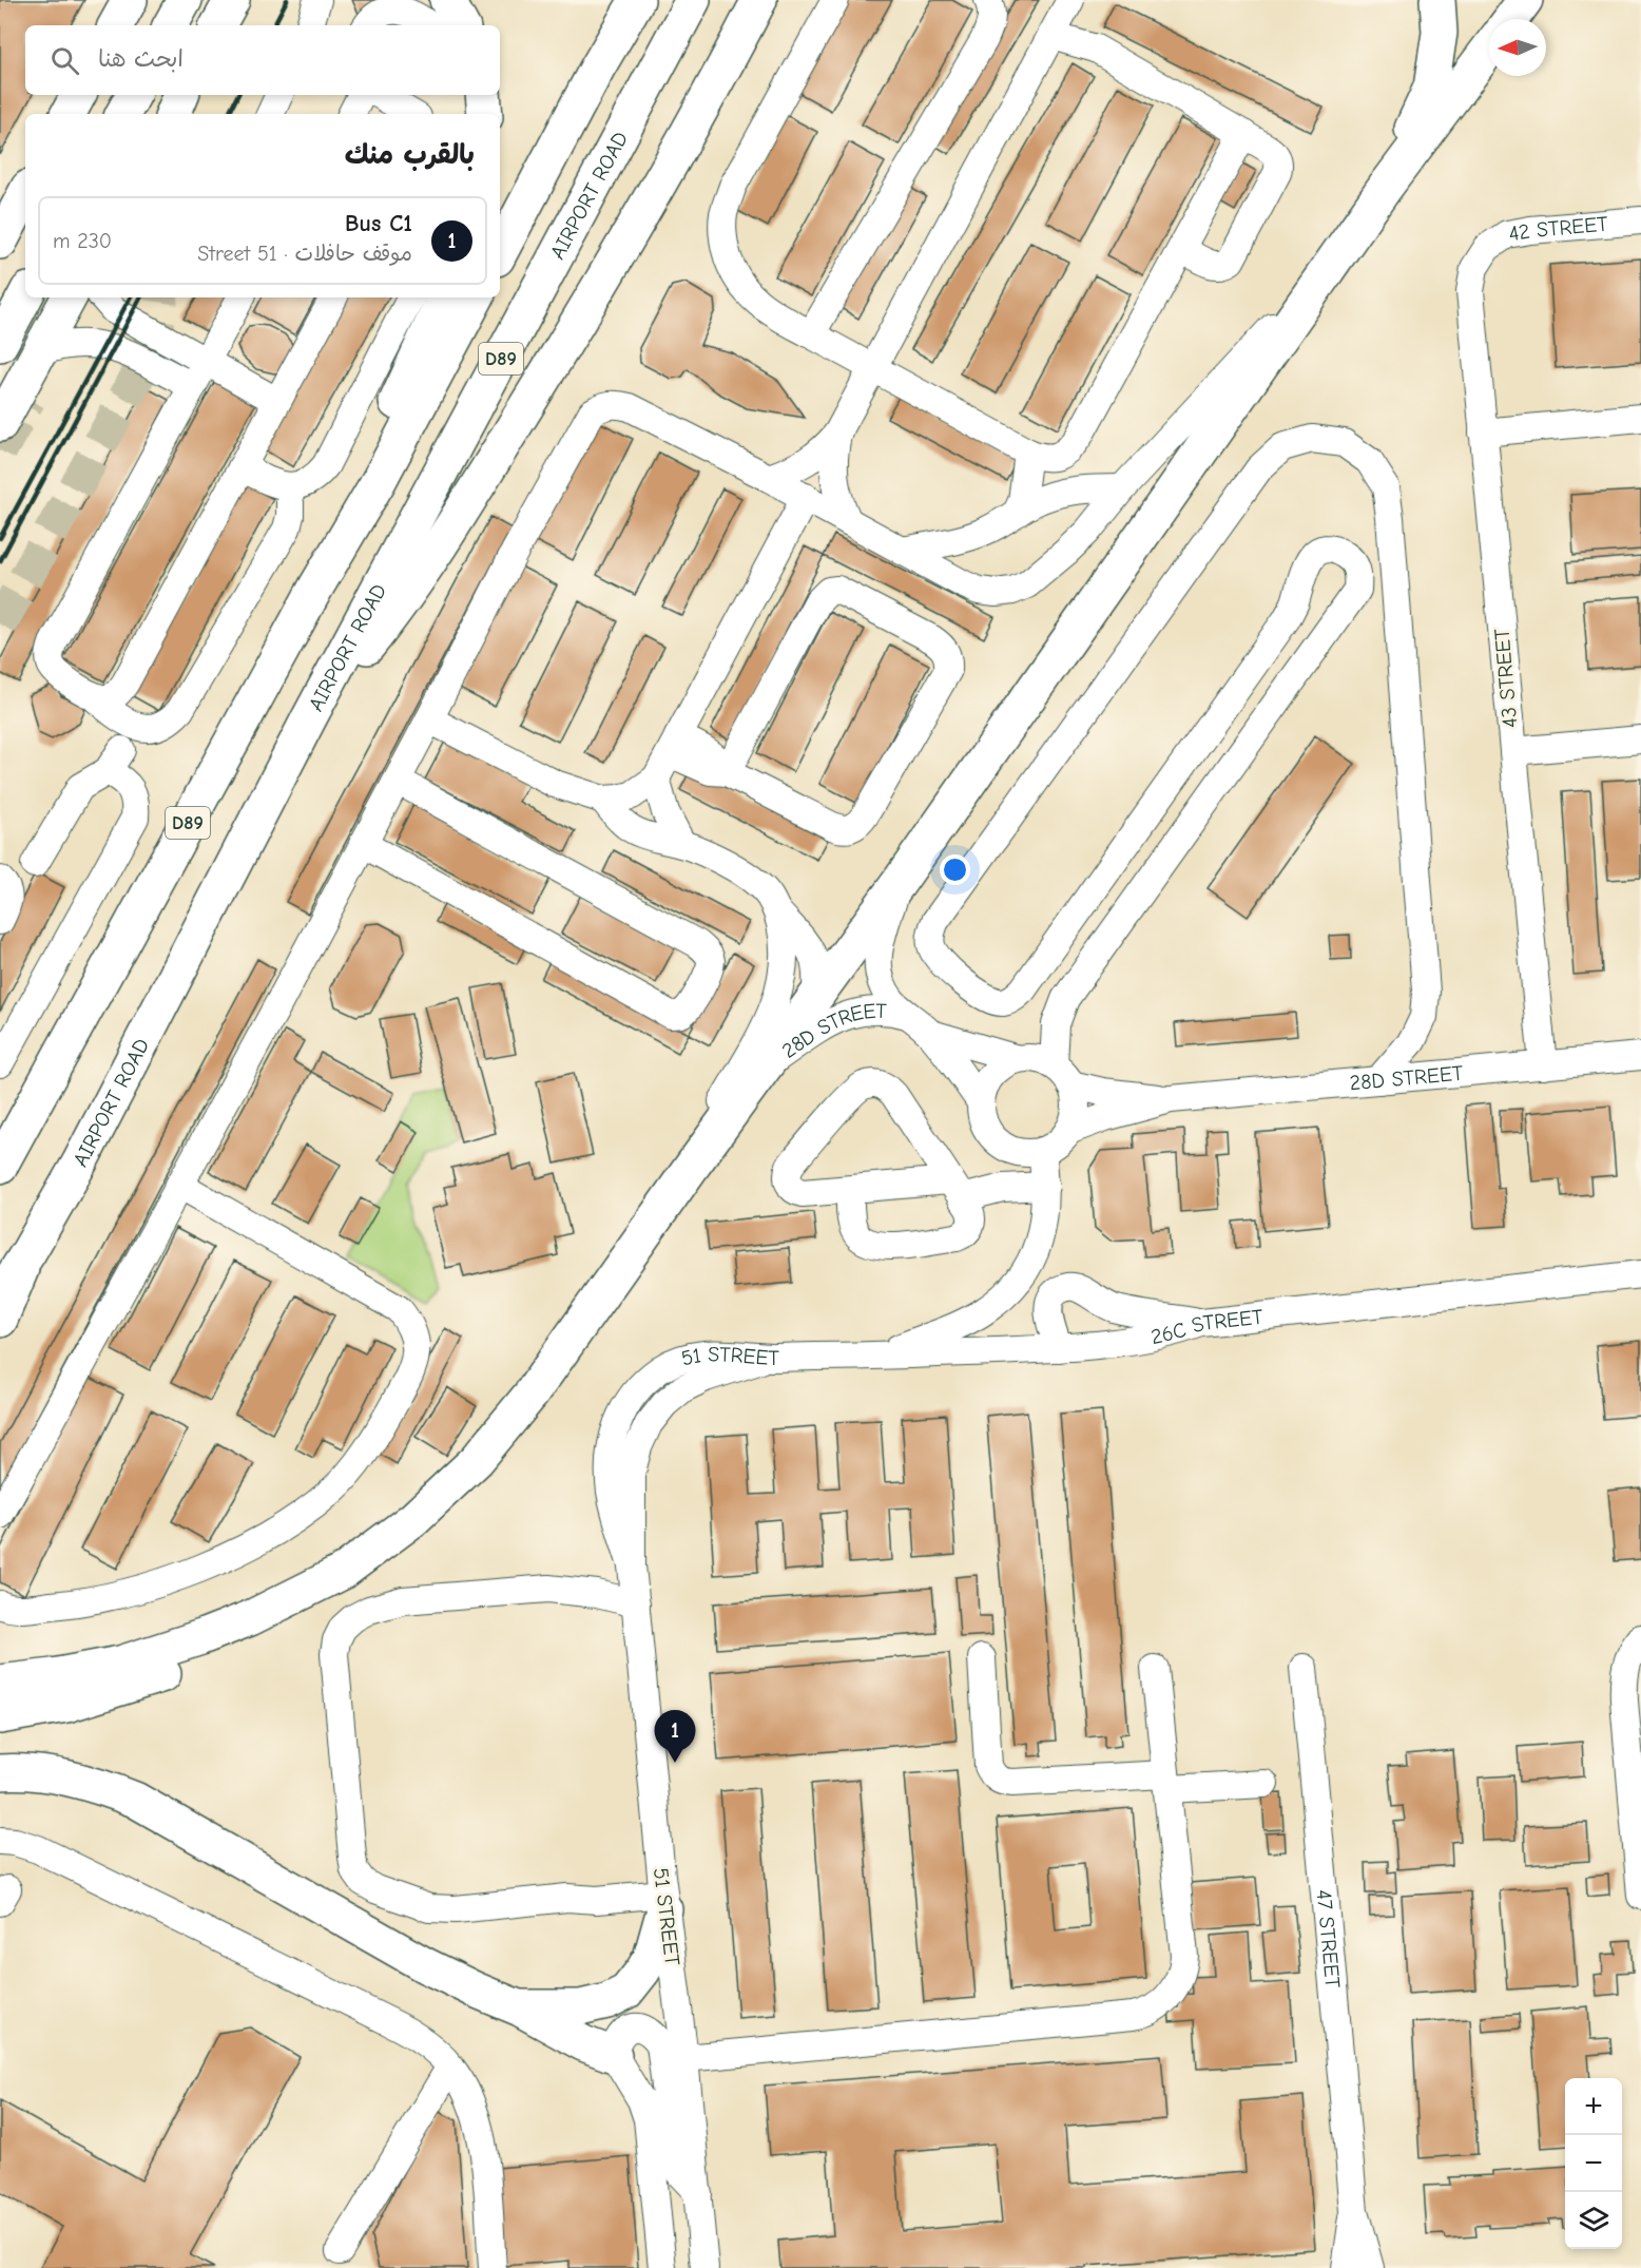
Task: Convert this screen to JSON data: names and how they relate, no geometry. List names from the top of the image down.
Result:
{
  "streets": {
    "main road": ["AIRPORT ROAD", "D89"],
    "street": [
      "42 STREET",
      "43 STREET",
      "28D STREET",
      "26C STREET",
      "51 STREET",
      "47 STREET"
    ]
  },
  "crossings": [
    ["42 STREET", "43 STREET"],
    ["43 STREET", "28D STREET"],
    ["26C STREET", "51 STREET"]
  ],
  "north": "left",
  "page": {
    "search": "ابحث هنا",
    "heading": "بالقرب منك",
    "list": [
      {
        "mark": "1",
        "name": "Bus C1",
        "note": "موقف حافلات · 51 Street",
        "value": "230 m"
      }
    ],
    "pins": "1",
    "map_buttons": ["+", "−"]
  }
}
